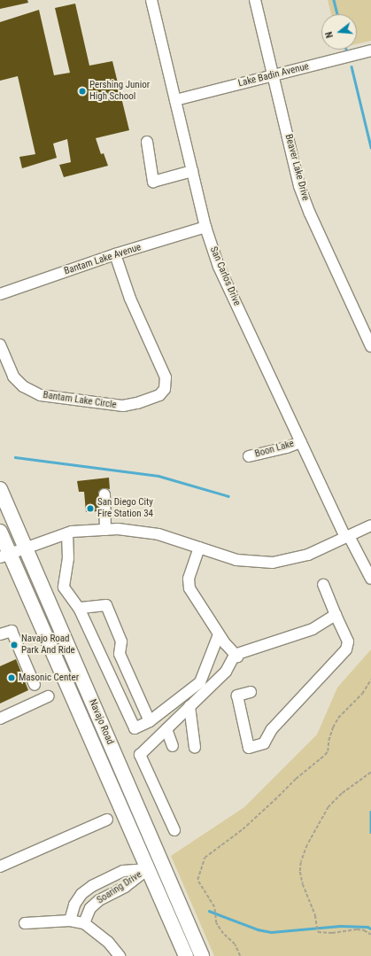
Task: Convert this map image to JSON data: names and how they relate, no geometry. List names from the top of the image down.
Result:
{
  "streets": {
    "main road": ["Navajo Road"],
    "street": [
      "Lake Badin Avenue",
      "Beaver Lake Drive",
      "Bantam Lake Avenue",
      "San Carlos Drive",
      "Bantam Lake Circle",
      "Boon Lake",
      "Soaring Drive"
    ]
  },
  "crossings": [
    ["Lake Badin Avenue", "Beaver Lake Drive"],
    ["Lake Badin Avenue", "San Carlos Drive"],
    ["Bantam Lake Avenue", "San Carlos Drive"],
    ["Bantam Lake Avenue", "Bantam Lake Circle"],
    ["San Carlos Drive", "Boon Lake"],
    ["Navajo Road", "Soaring Drive"]
  ],
  "places": [
    "Pershing Junior High School",
    "San Diego City Fire Station 34",
    "Navajo Road Park And Ride",
    "Masonic Center"
  ],
  "north": "left"
}
